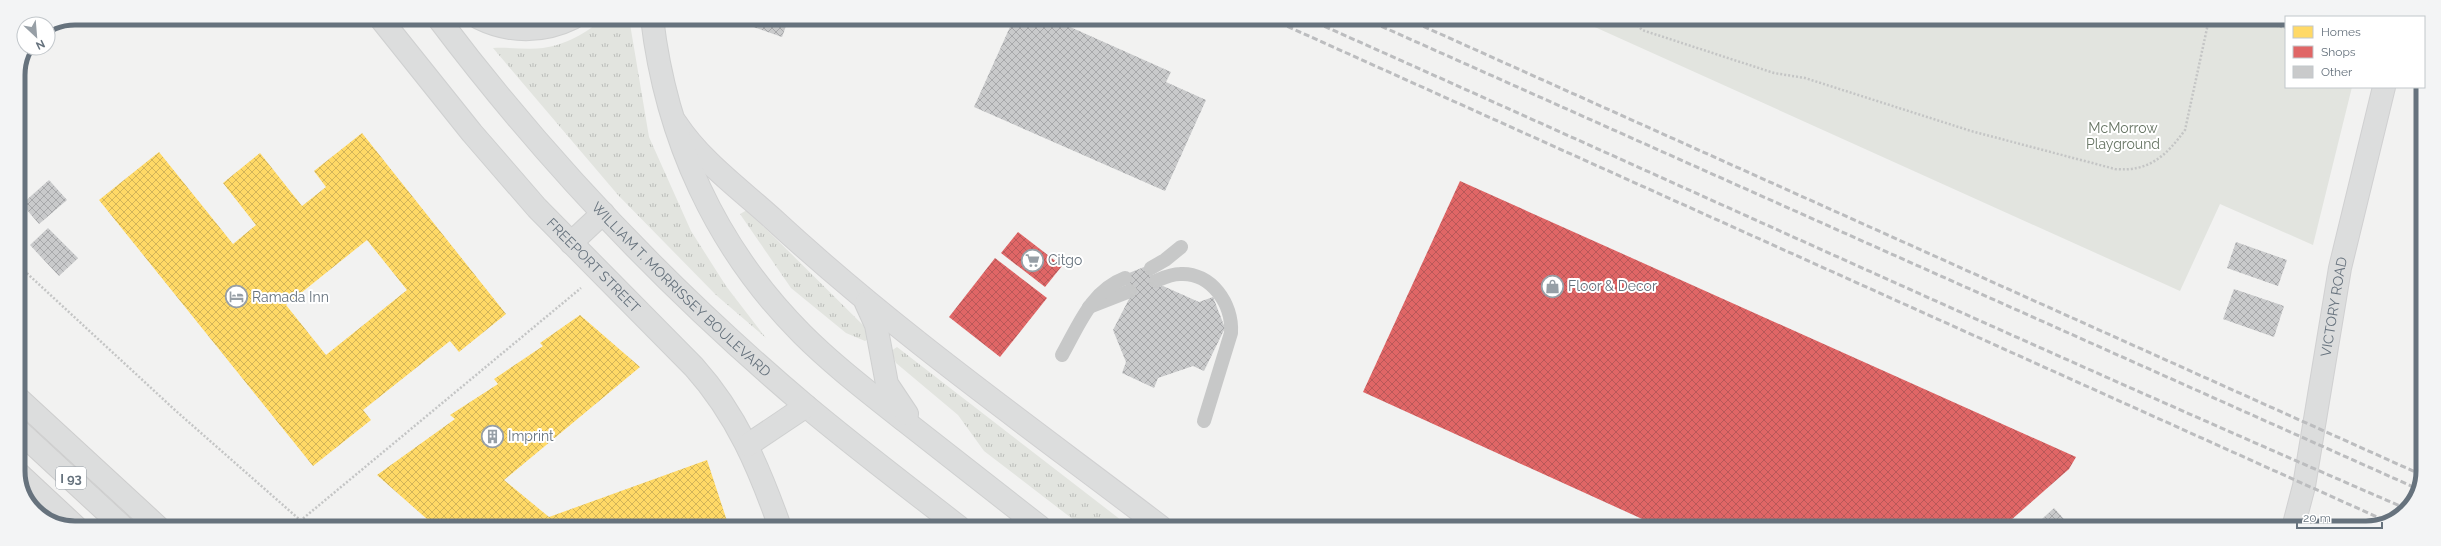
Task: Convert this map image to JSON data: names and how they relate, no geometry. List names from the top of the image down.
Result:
{
  "streets": {
    "main road": [
      "FREEPORT STREET",
      "WILLIAM T. MORRISSEY BOULEVARD",
      "VICTORY ROAD",
      "I 93"
    ]
  },
  "parks": ["McMorrow Playground"],
  "places": {
    "supermarket": ["Citgo"],
    "shop": ["Floor & Decor"],
    "hotel": ["Ramada Inn"],
    "building": ["Imprint"]
  },
  "legend": ["Homes", "Shops", "Other"],
  "scale_bar": "20 m",
  "north": "bottom right"
}
